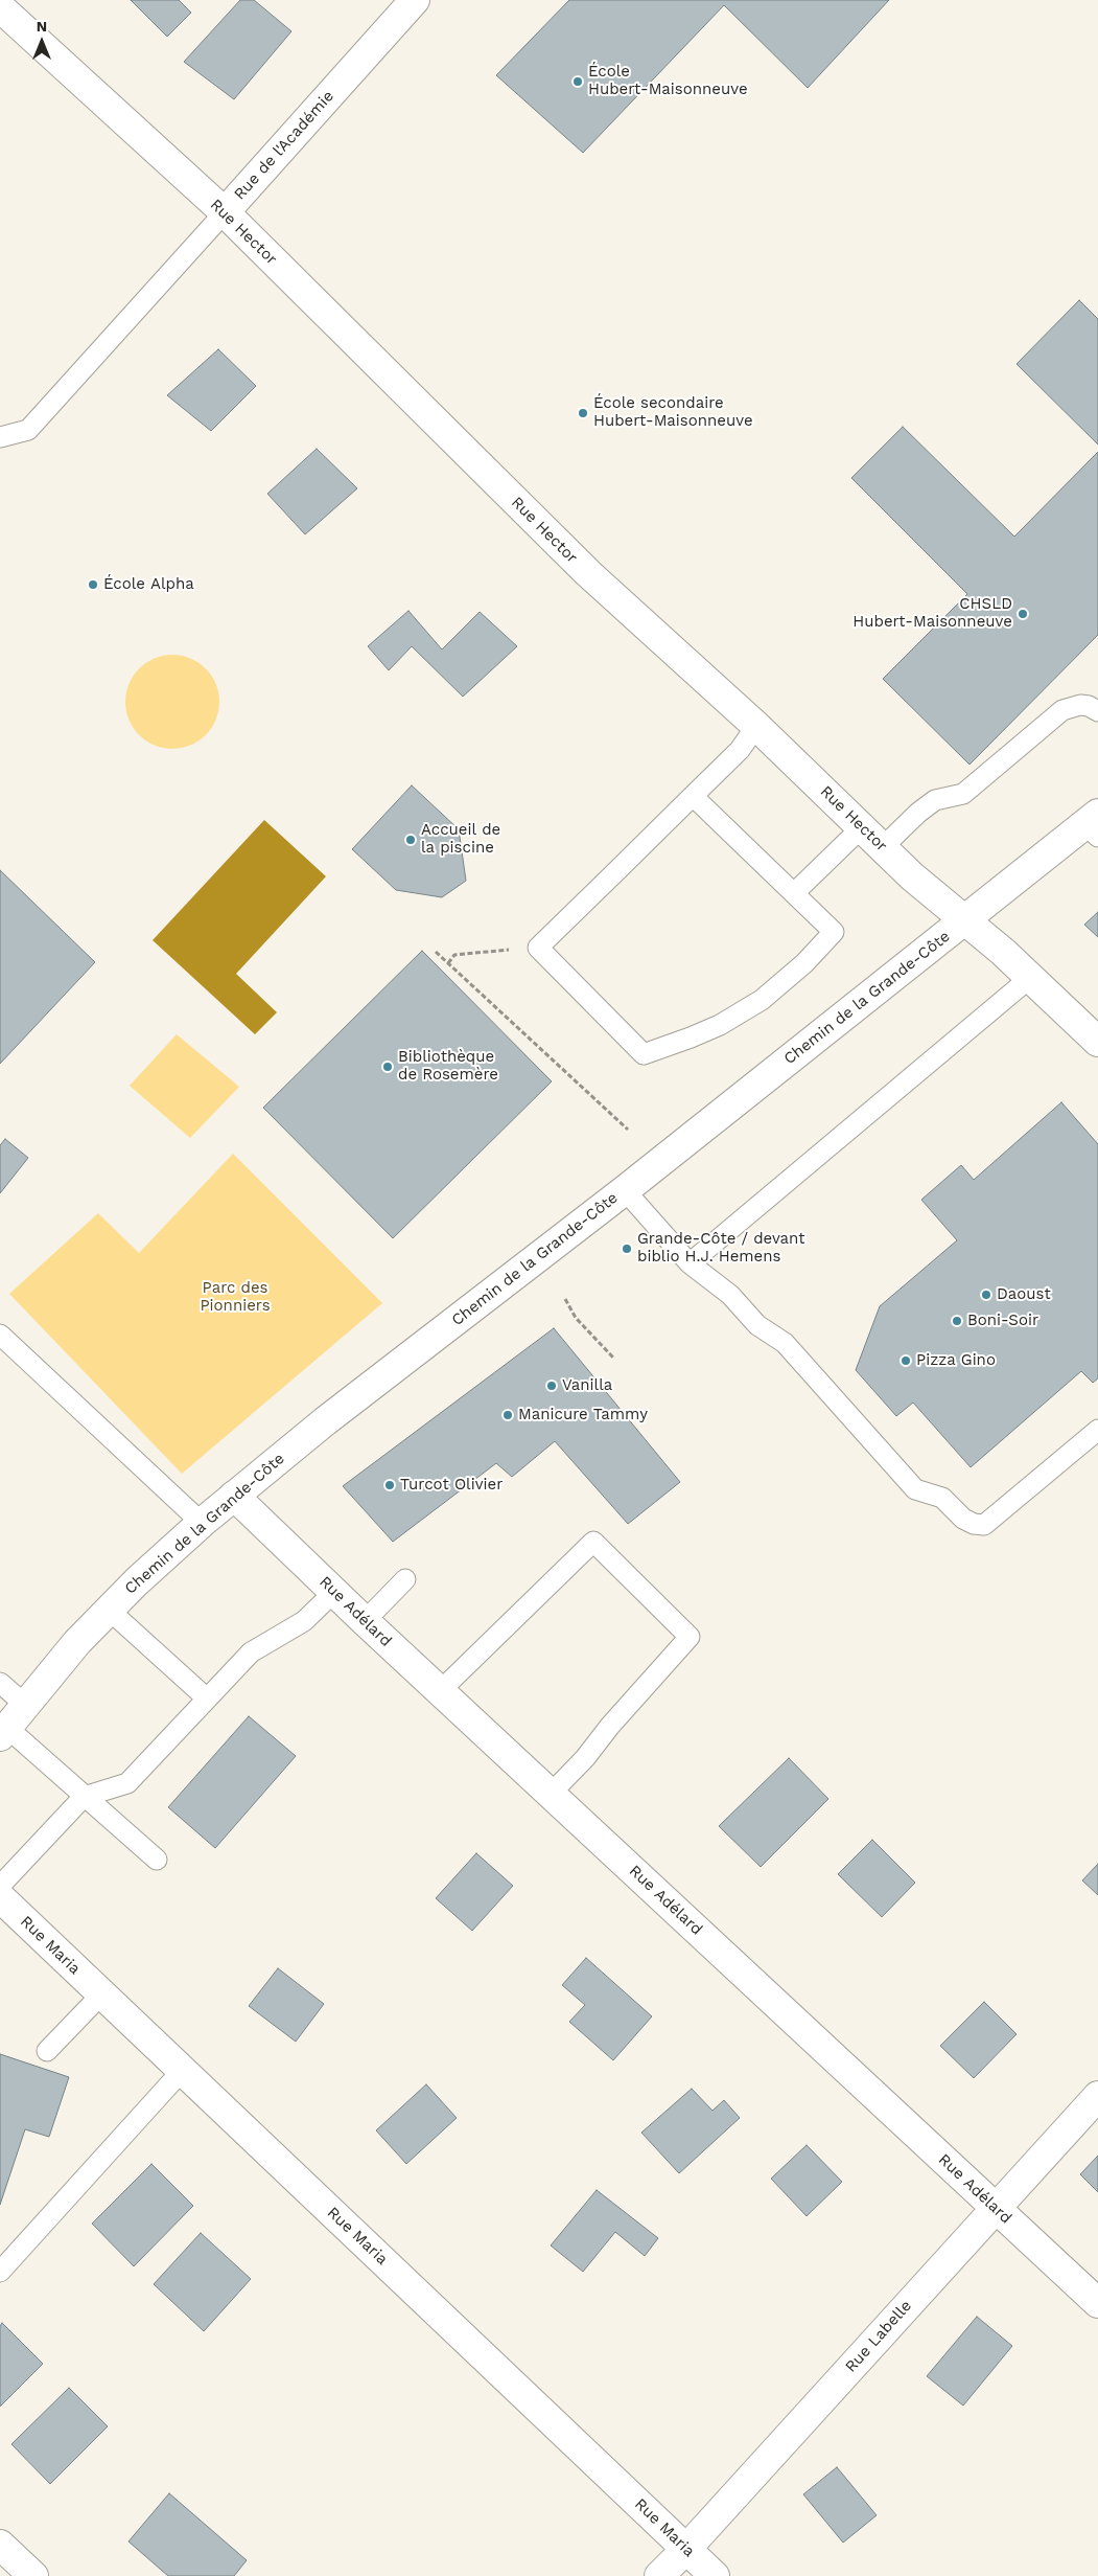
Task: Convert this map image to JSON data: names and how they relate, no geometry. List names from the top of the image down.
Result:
{
  "streets": {
    "street": [
      "Rue de l'Académie",
      "Rue Hector",
      "Chemin de la Grande-Côte",
      "Rue Adélard",
      "Rue Maria",
      "Rue Labelle"
    ]
  },
  "crossings": [
    ["Rue de l'Académie", "Rue Hector"],
    ["Rue Hector", "Chemin de la Grande-Côte"],
    ["Chemin de la Grande-Côte", "Rue Adélard"],
    ["Rue Adélard", "Rue Labelle"],
    ["Rue Maria", "Rue Labelle"]
  ],
  "parks": ["Parc des Pionniers"],
  "places": [
    "École Hubert-Maisonneuve",
    "École secondaire Hubert-Maisonneuve",
    "École Alpha",
    "CHSLD Hubert-Maisonneuve",
    "Accueil de la piscine",
    "Bibliothèque de Rosemère",
    "Grande-Côte / devant biblio H.J. Hemens",
    "Daoust",
    "Boni-Soir",
    "Pizza Gino",
    "Vanilla",
    "Manicure Tammy",
    "Turcot Olivier"
  ],
  "north": "top"
}
